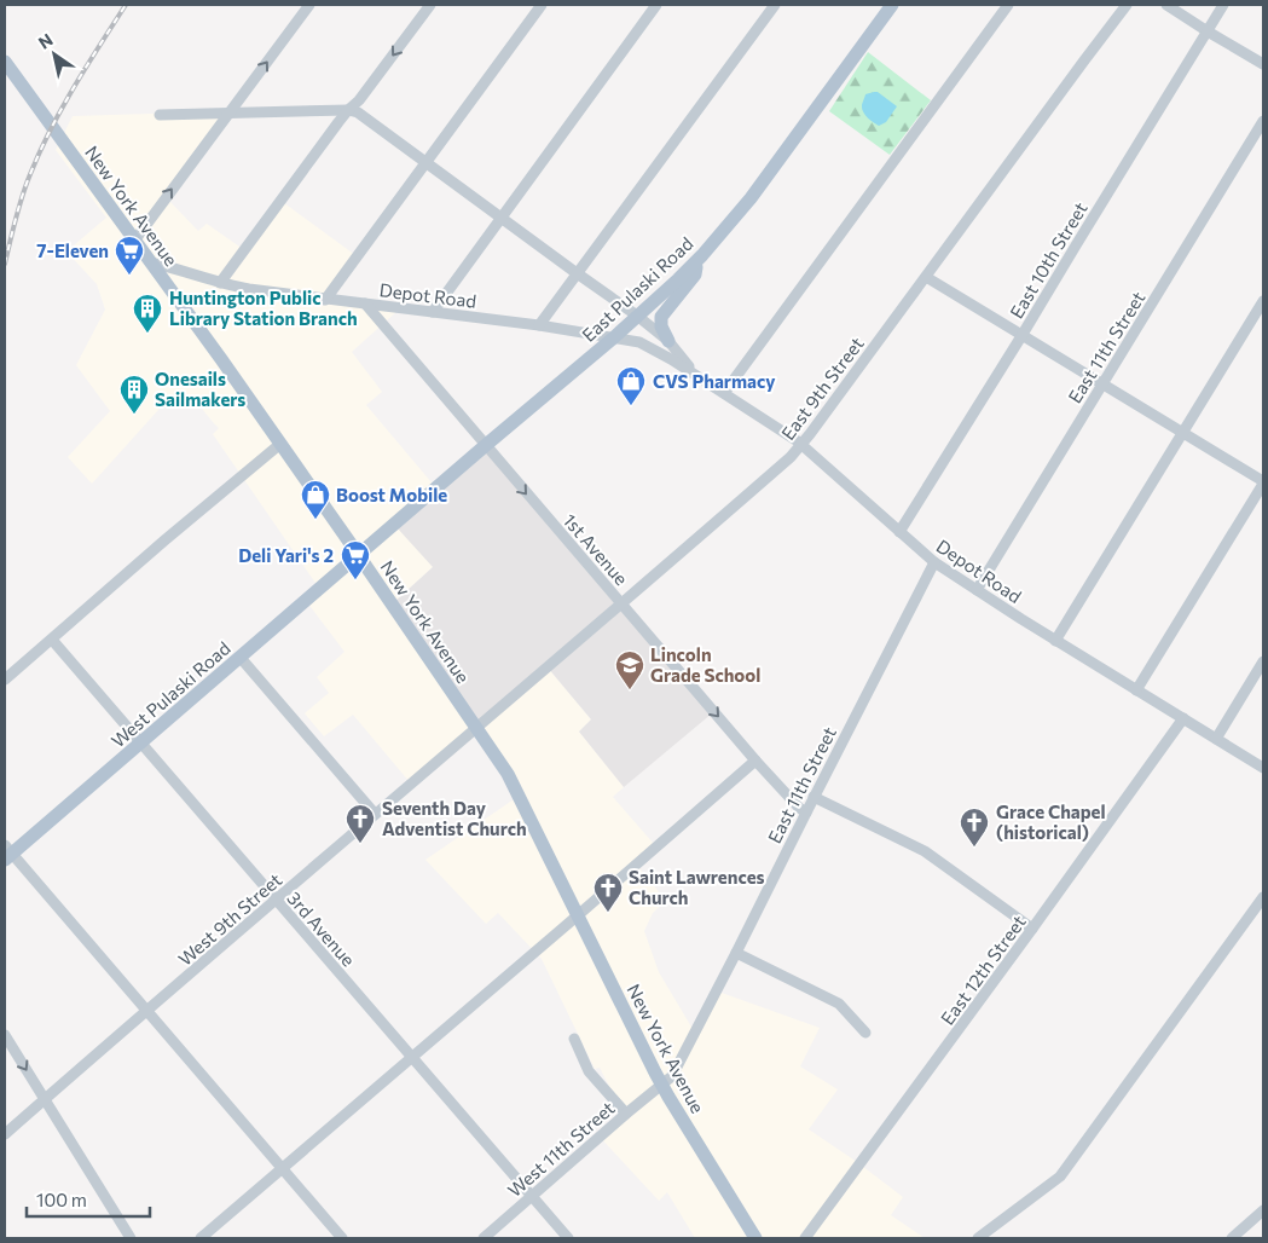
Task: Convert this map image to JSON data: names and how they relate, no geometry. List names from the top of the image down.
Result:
{
  "streets": {
    "main road": ["New York Avenue", "East Pulaski Road", "West Pulaski Road"],
    "street": [
      "East 10th Street",
      "Depot Road",
      "East 11th Street",
      "East 9th Street",
      "1st Avenue",
      "West 9th Street",
      "3rd Avenue",
      "East 12th Street",
      "West 11th Street"
    ]
  },
  "crossings": [
    ["New York Avenue", "East Pulaski Road"],
    ["New York Avenue", "Depot Road"],
    ["New York Avenue", "East 11th Street"],
    ["New York Avenue", "East 9th Street"],
    ["New York Avenue", "West Pulaski Road"],
    ["New York Avenue", "West 9th Street"],
    ["New York Avenue", "West 11th Street"],
    ["East 10th Street", "Depot Road"],
    ["East Pulaski Road", "Depot Road"],
    ["East Pulaski Road", "1st Avenue"],
    ["East Pulaski Road", "West Pulaski Road"],
    ["Depot Road", "East 11th Street"],
    ["Depot Road", "East 9th Street"],
    ["Depot Road", "1st Avenue"],
    ["Depot Road", "East 12th Street"],
    ["East 11th Street", "1st Avenue"],
    ["East 11th Street", "West 11th Street"],
    ["East 9th Street", "1st Avenue"],
    ["East 9th Street", "West 9th Street"],
    ["West Pulaski Road", "3rd Avenue"],
    ["West 9th Street", "3rd Avenue"],
    ["3rd Avenue", "West 11th Street"]
  ],
  "one_way": ["1st Avenue"],
  "places": {
    "supermarket": ["7-Eleven", "Deli Yari's 2"],
    "building": ["Huntington Public Library Station Branch", "Onesails Sailmakers"],
    "shop": ["CVS Pharmacy", "Boost Mobile"],
    "school or university": ["Lincoln Grade School"],
    "church": ["Seventh Day Adventist Church", "Grace Chapel (historical)", "Saint Lawrences Church"]
  },
  "scale_bar": "100 m",
  "north": "top left"
}
